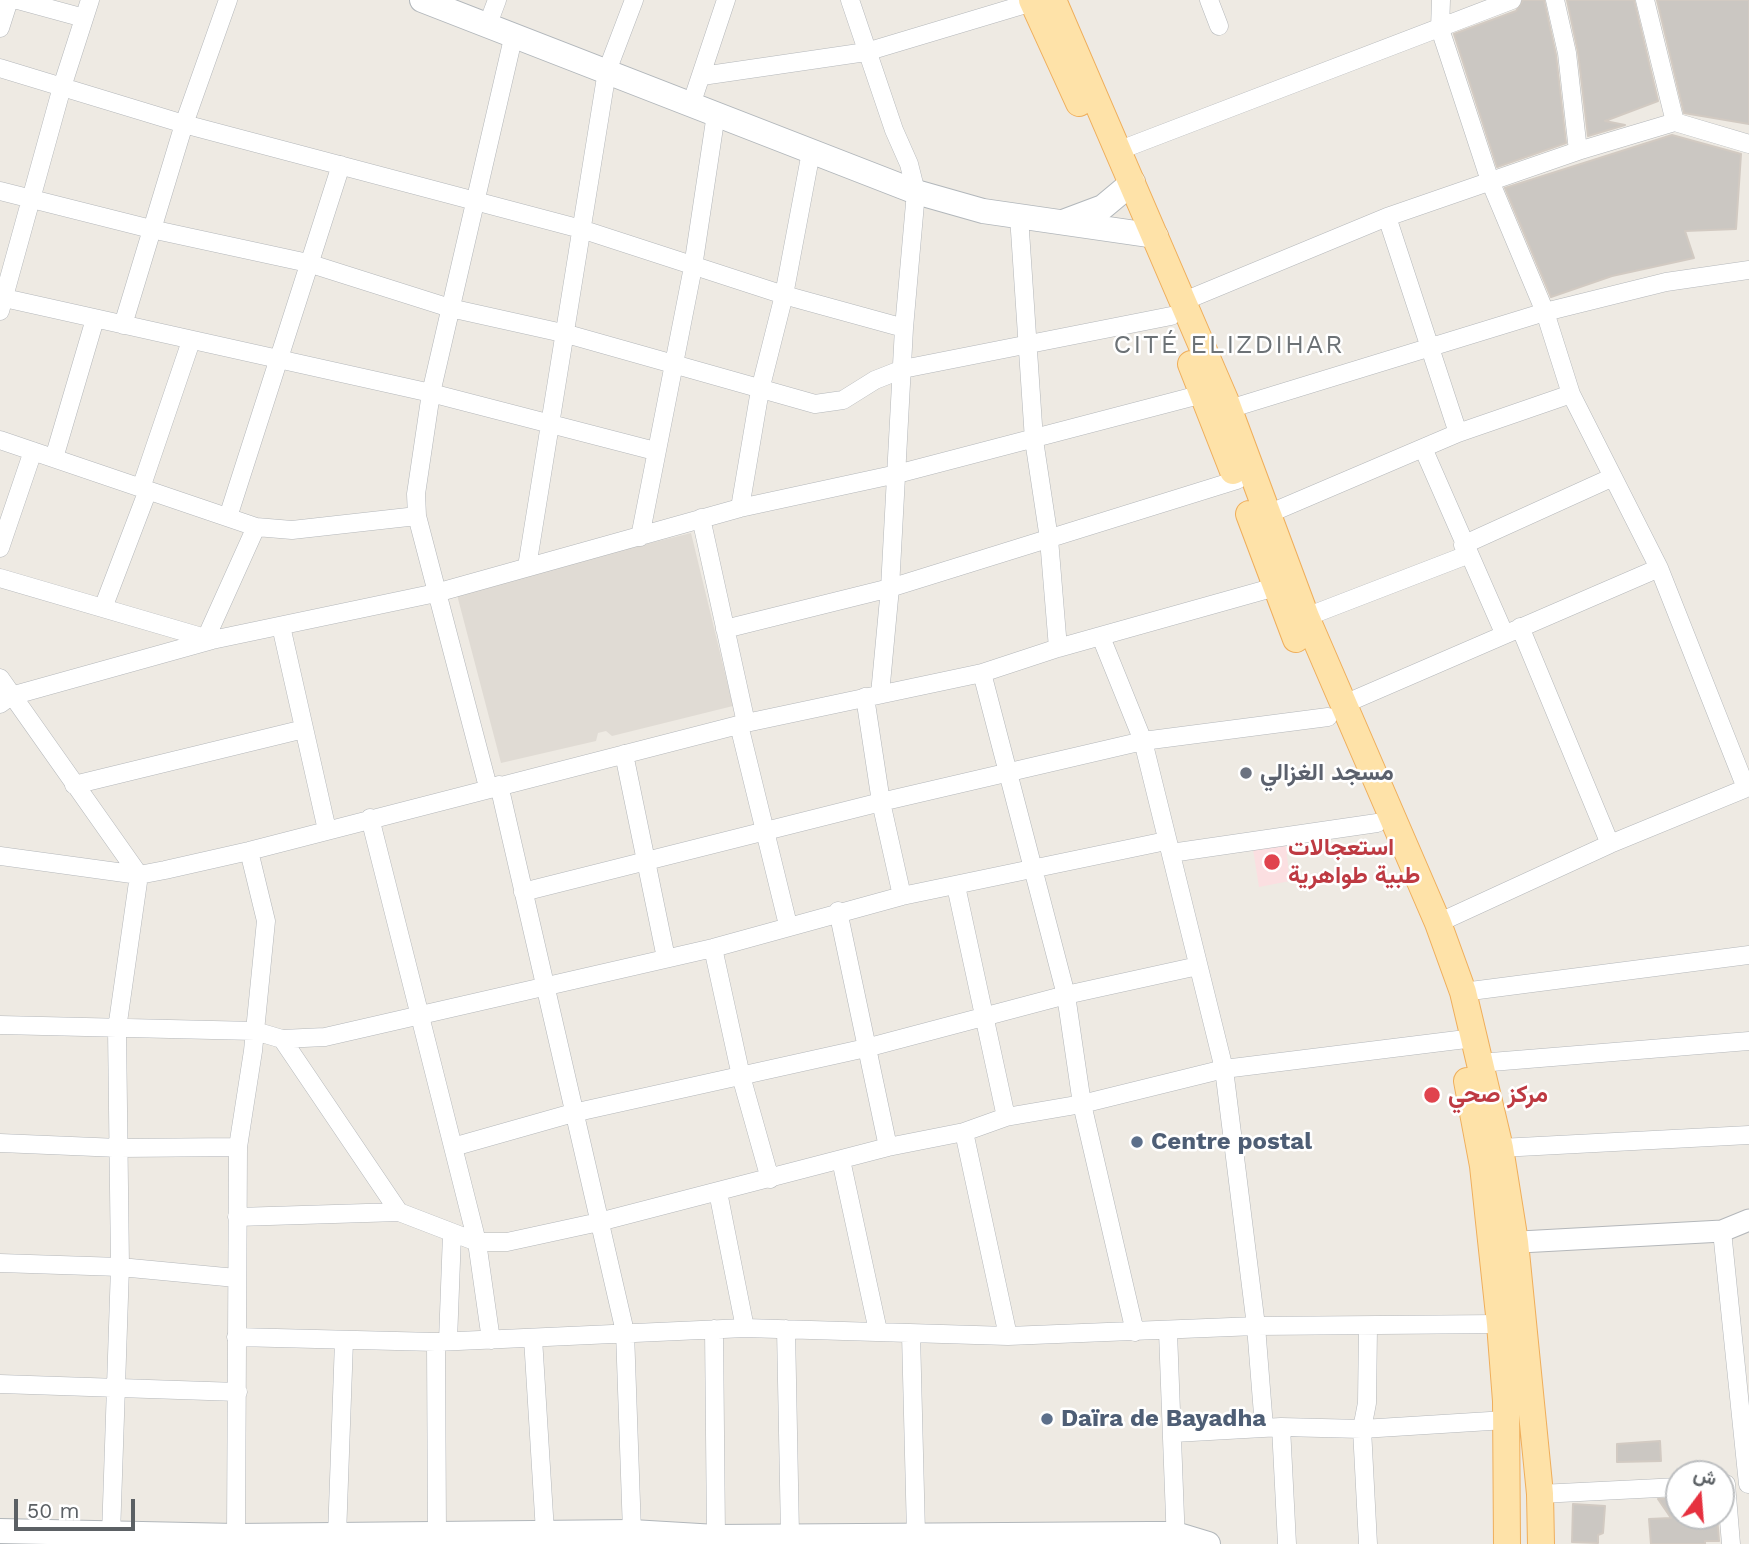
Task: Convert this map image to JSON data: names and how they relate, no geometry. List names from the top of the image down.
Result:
{
  "districts": ["CITÉ ELIZDIHAR"],
  "places": [
    "مسجد الغزالي",
    "استعجالات طبية طواهرية",
    "مركز صحي",
    "Centre postal",
    "Daïra de Bayadha"
  ],
  "scale_bar": "50 m",
  "north": "top"
}
